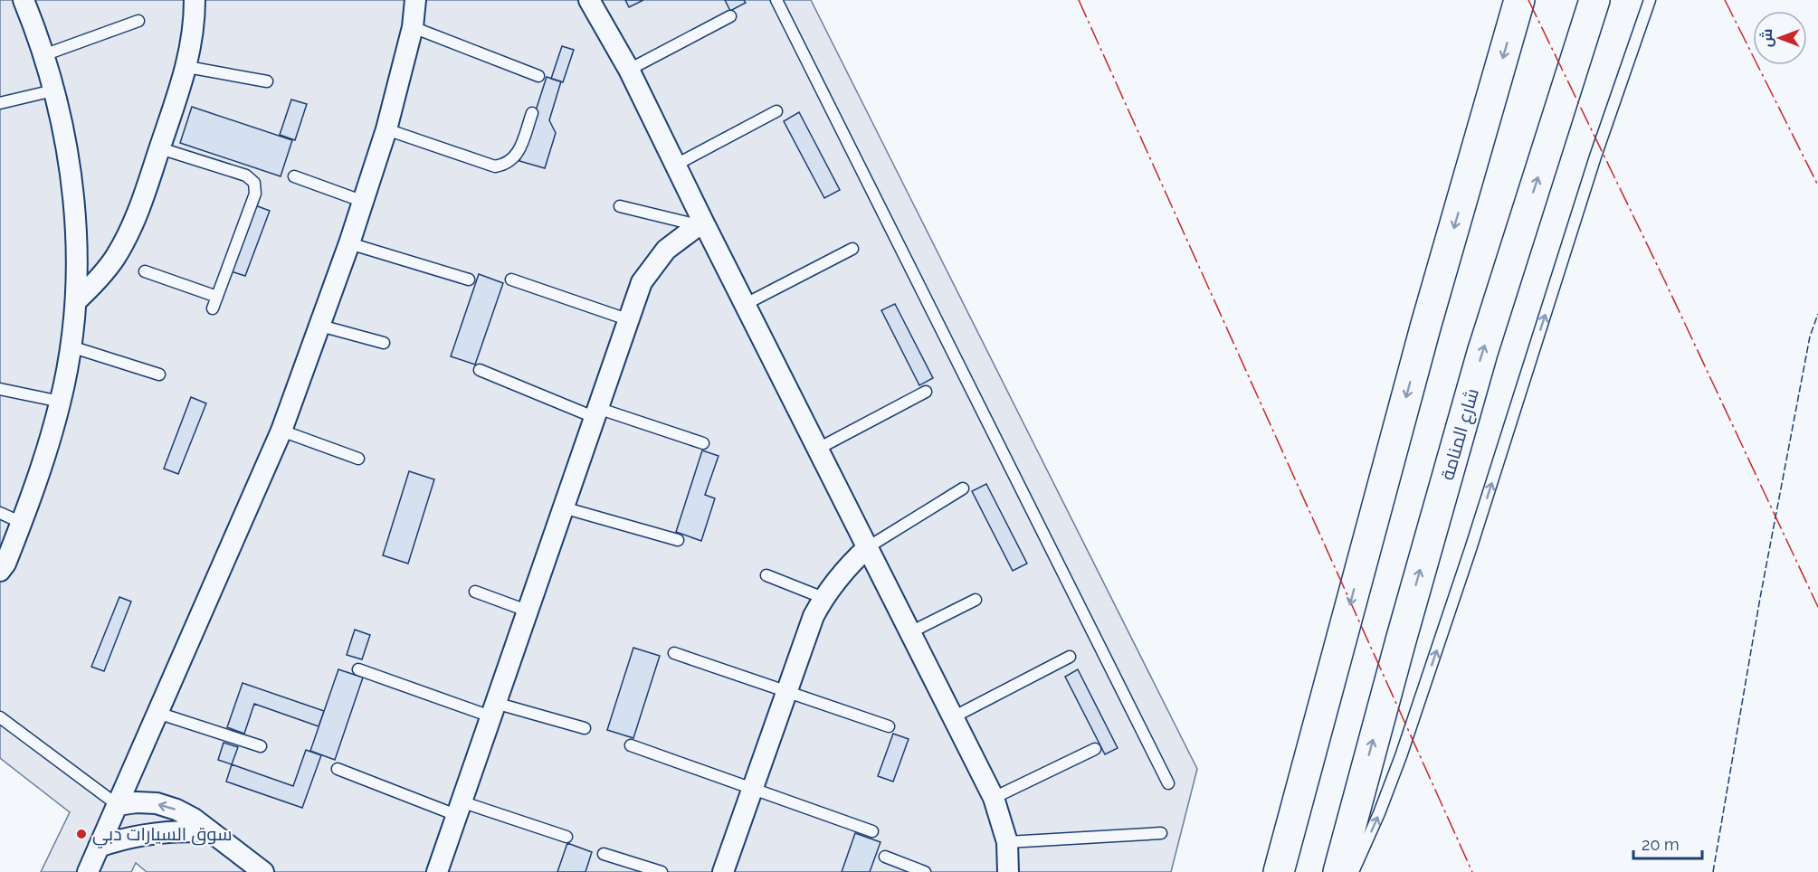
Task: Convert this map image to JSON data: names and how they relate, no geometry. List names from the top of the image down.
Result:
{
  "streets": {
    "main road": ["شارع المنامة"]
  },
  "places": ["سوق السيارات دبي"],
  "scale_bar": "20 m",
  "north": "left"
}
